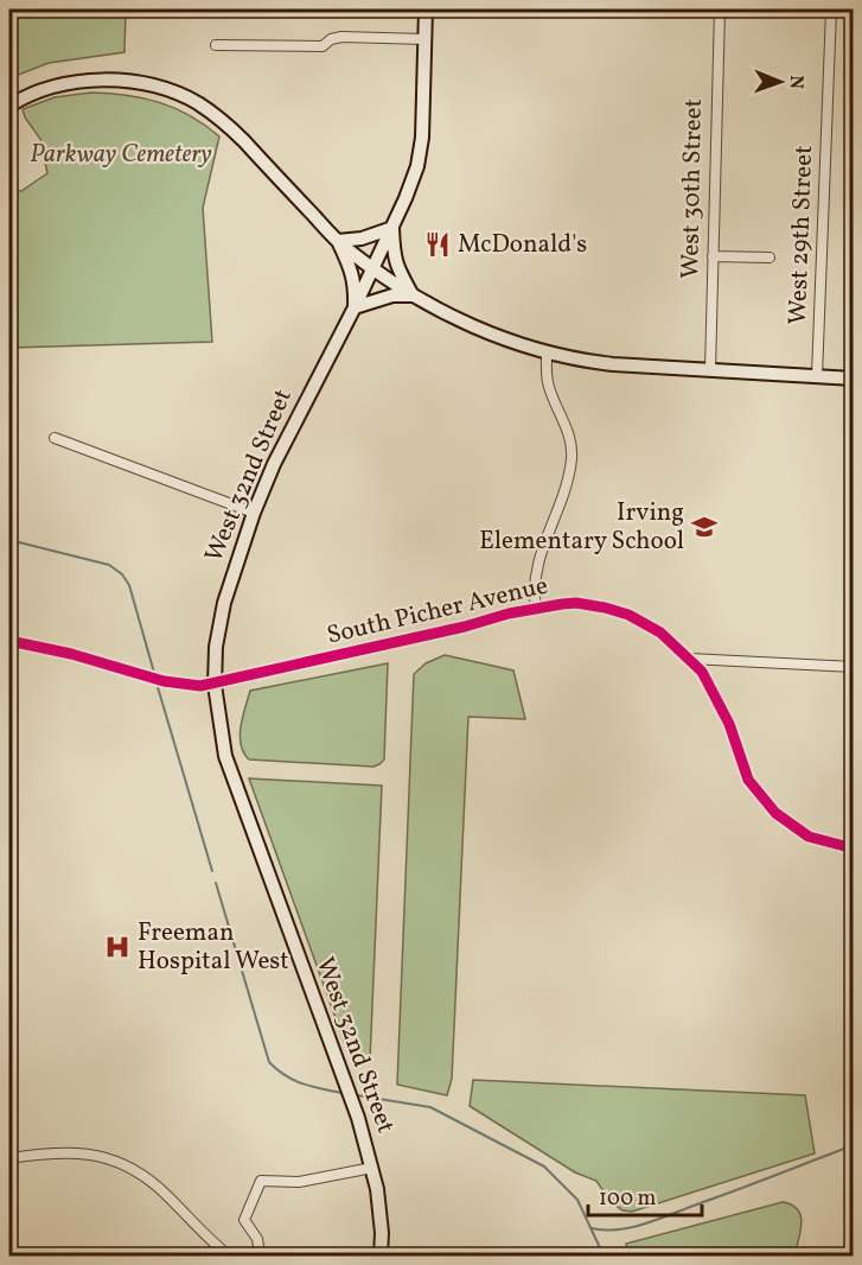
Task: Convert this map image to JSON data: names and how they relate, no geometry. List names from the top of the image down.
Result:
{
  "streets": {
    "main road": ["West 32nd Street"],
    "street": ["West 30th Street", "West 29th Street", "South Picher Avenue"]
  },
  "crossings": [
    ["West 32nd Street", "South Picher Avenue"]
  ],
  "parks": ["Parkway Cemetery"],
  "places": {
    "restaurant": ["McDonald's"],
    "school or university": ["Irving Elementary School"],
    "hospital": ["Freeman Hospital West"]
  },
  "scale_bar": "100 m",
  "north": "right"
}
